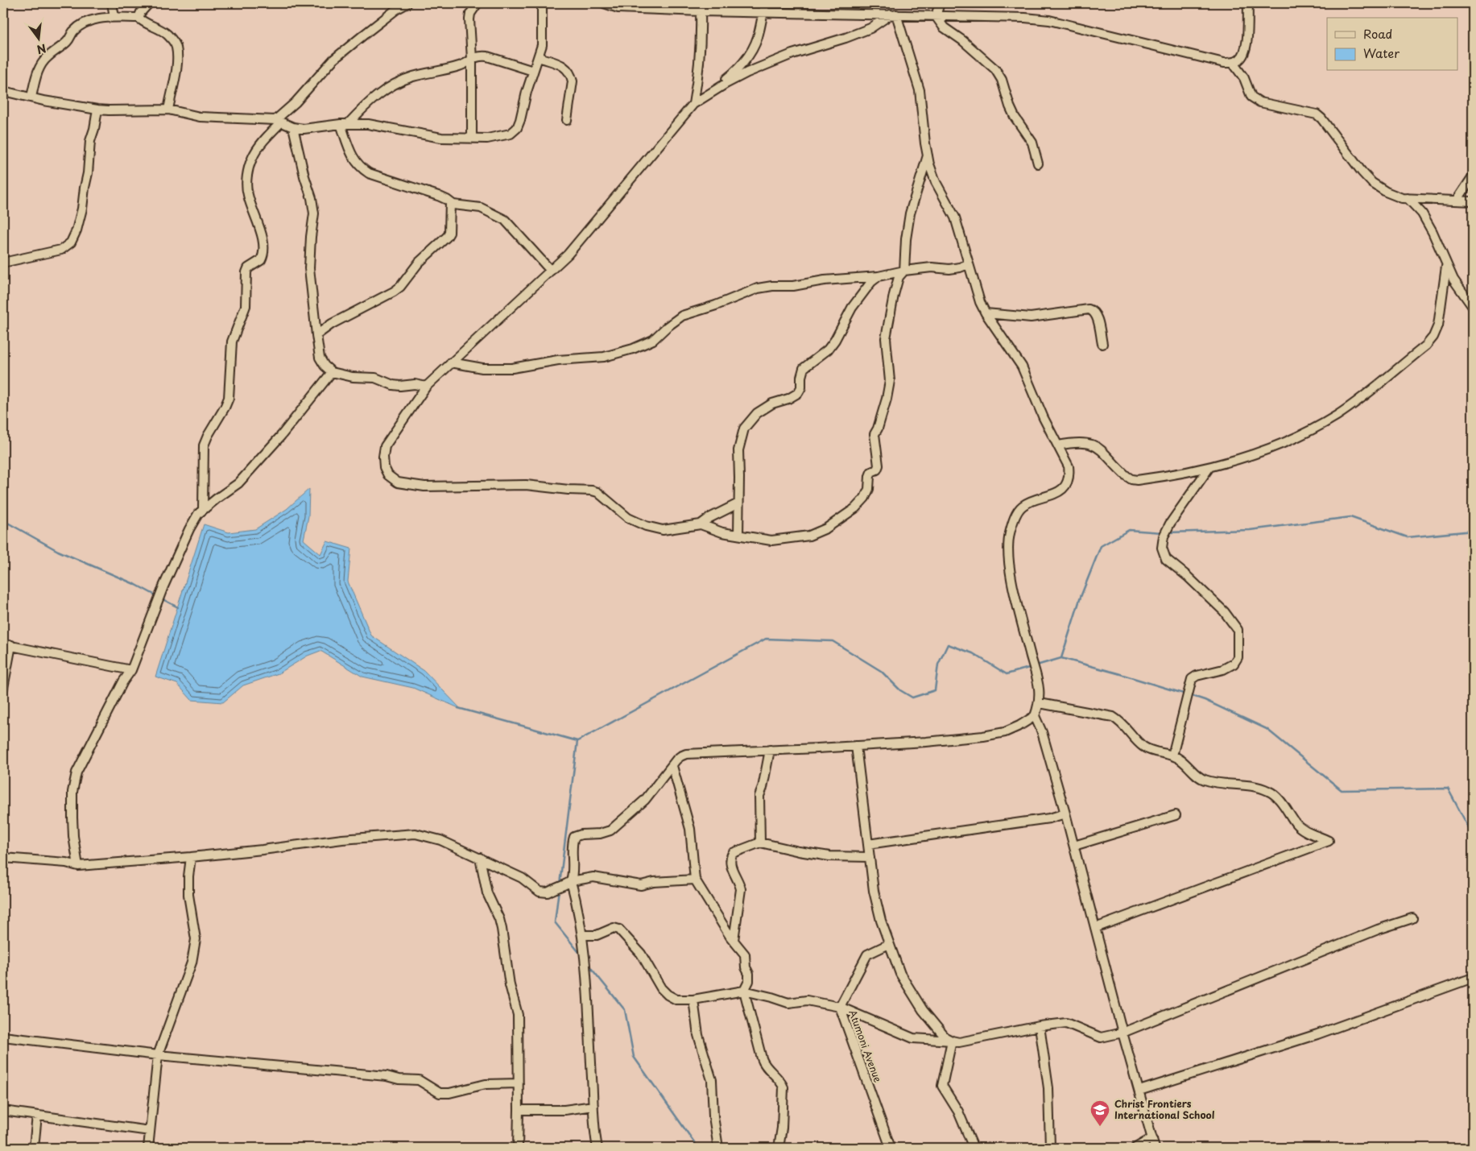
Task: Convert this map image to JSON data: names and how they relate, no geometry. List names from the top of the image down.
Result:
{
  "streets": {
    "street": ["Atumoni Avenue"]
  },
  "places": {
    "school or university": ["Christ Frontiers International School"]
  },
  "legend": ["Road", "Water"],
  "north": "bottom"
}
